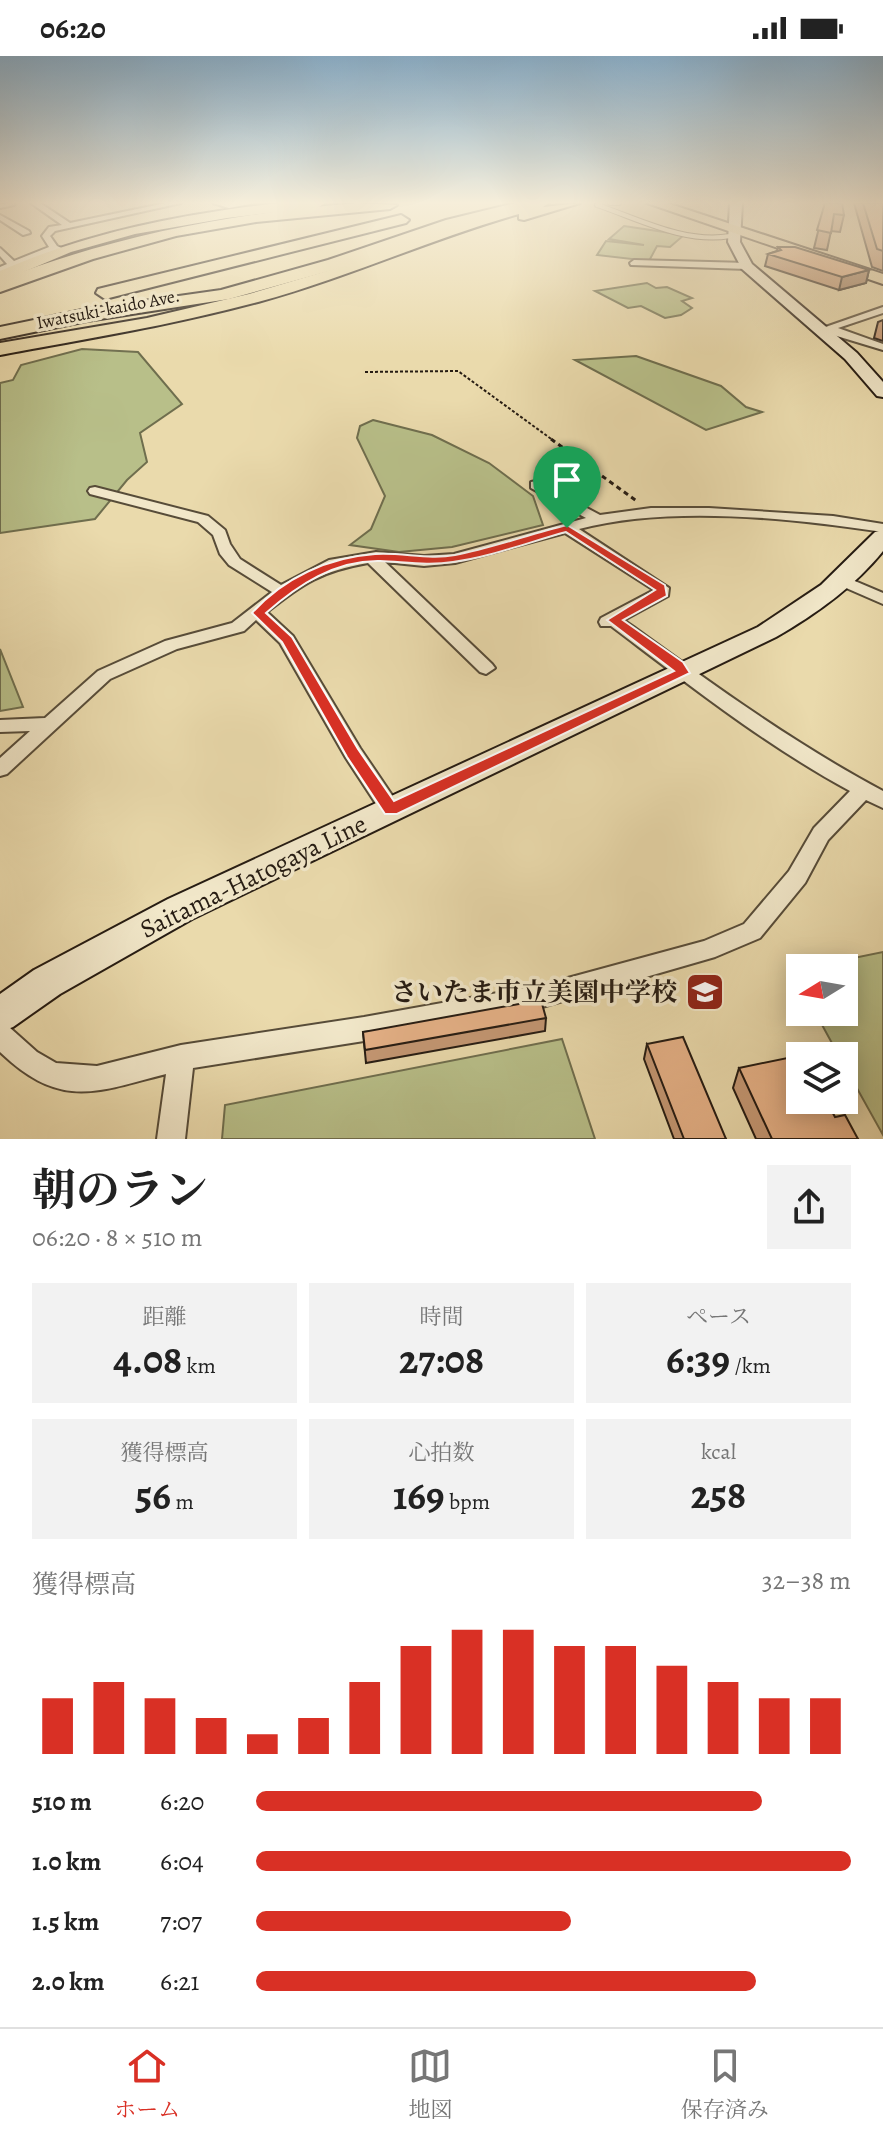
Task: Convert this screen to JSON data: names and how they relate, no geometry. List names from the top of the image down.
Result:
{
  "streets": {
    "highway": ["Iwatsuki-kaido Ave."],
    "main road": ["Saitama-Hatogaya Line"]
  },
  "places": {
    "school or university": ["さいたま市立美園中学校"]
  },
  "north": "left",
  "page": {
    "status": "06:20",
    "heading": ["朝のラン", "06:20 · 8 × 510 m"],
    "stats": [
      ["距離", "4.08 km"],
      ["時間", "27:08"],
      ["ペース", "6:39 /km"],
      ["獲得標高", "56 m"],
      ["心拍数", "169 bpm"],
      ["kcal", "258"]
    ],
    "chart": ["獲得標高", "32–38 m"],
    "list": [
      {
        "name": "510 m",
        "note": "6:20"
      },
      {
        "name": "1.0 km",
        "note": "6:04"
      },
      {
        "name": "1.5 km",
        "note": "7:07"
      },
      {
        "name": "2.0 km",
        "note": "6:21"
      }
    ],
    "tabs": ["ホーム", "地図", "保存済み"]
  }
}
